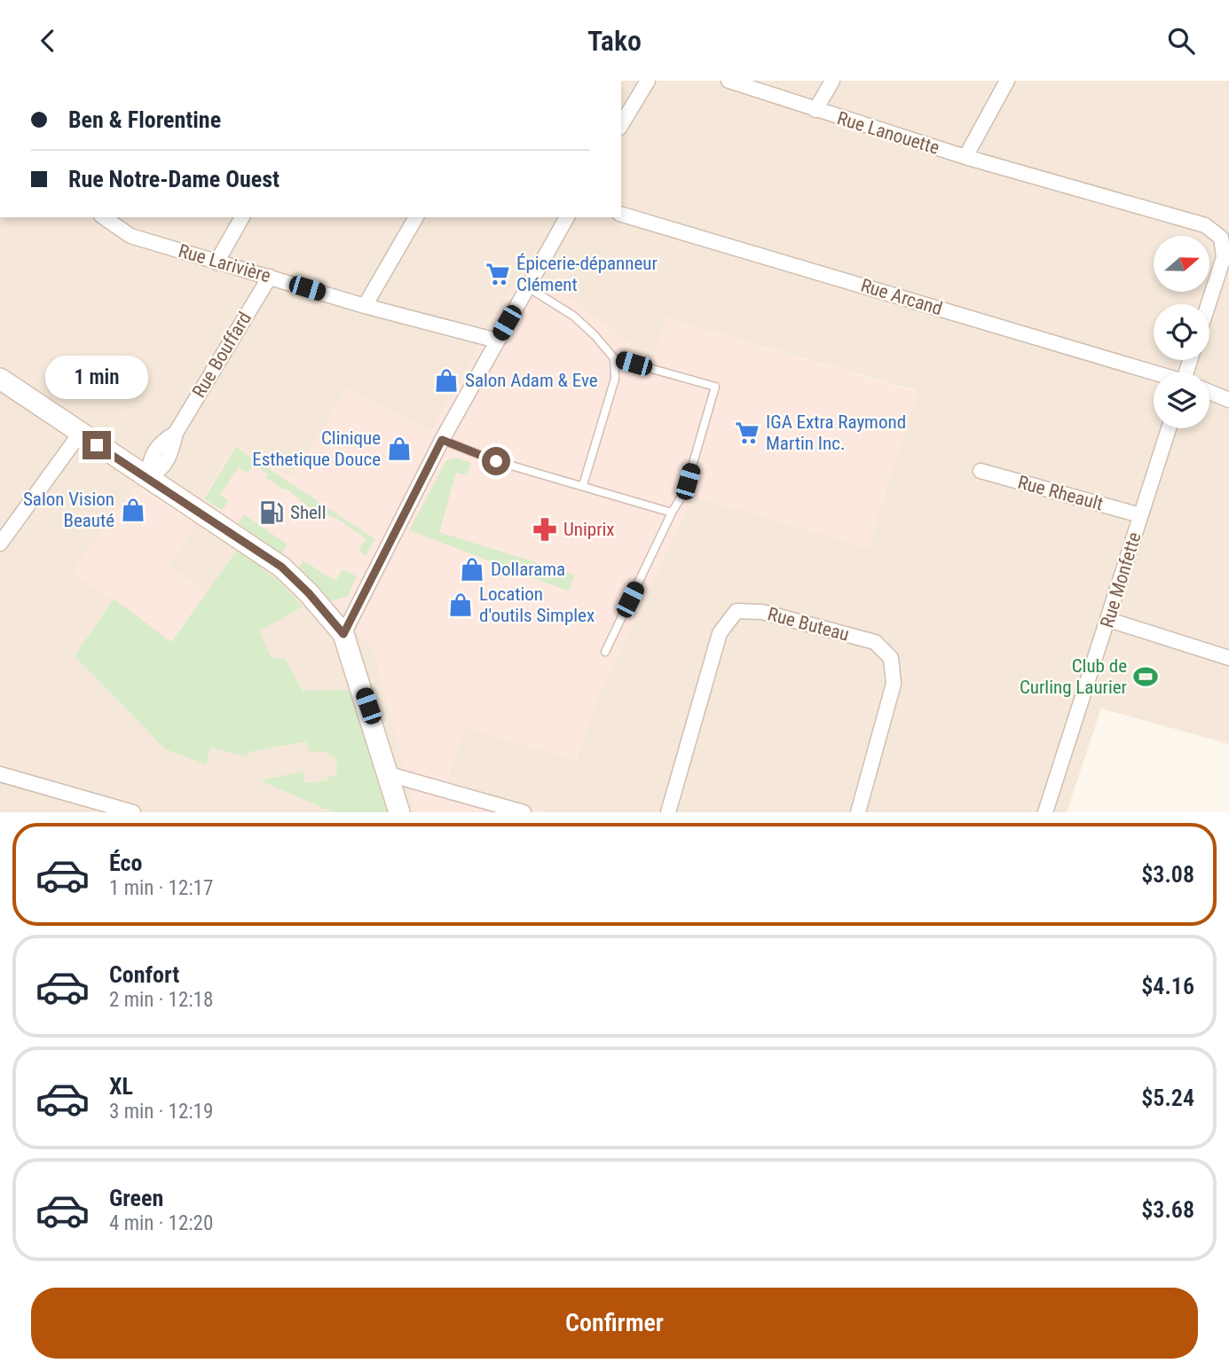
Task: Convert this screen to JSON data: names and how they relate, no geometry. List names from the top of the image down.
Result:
{
  "streets": {
    "street": [
      "Rue Lanouette",
      "Rue Larivière",
      "Rue Arcand",
      "Rue Bouffard",
      "Rue Rheault",
      "Rue Monfette",
      "Rue Buteau"
    ]
  },
  "crossings": [
    ["Rue Larivière", "Rue Bouffard"],
    ["Rue Rheault", "Rue Monfette"]
  ],
  "places": {
    "supermarket": ["Épicerie-dépanneur Clément", "IGA Extra Raymond Martin Inc."],
    "shop": [
      "Salon Adam & Eve",
      "Clinique Esthetique Douce",
      "Salon Vision Beauté",
      "Dollarama",
      "Location d'outils Simplex"
    ],
    "fuel station": ["Shell"],
    "pharmacy": ["Uniprix"],
    "sports": ["Club de Curling Laurier"]
  },
  "north": "right",
  "page": {
    "header": "Tako",
    "banner": ["Ben & Florentine", "Rue Notre-Dame Ouest"],
    "bubble": "1 min",
    "list": [
      {
        "name": "Éco",
        "note": "1 min · 12:17",
        "value": "$3.08"
      },
      {
        "name": "Confort",
        "note": "2 min · 12:18",
        "value": "$4.16"
      },
      {
        "name": "XL",
        "note": "3 min · 12:19",
        "value": "$5.24"
      },
      {
        "name": "Green",
        "note": "4 min · 12:20",
        "value": "$3.68"
      }
    ],
    "buttons": "Confirmer"
  }
}
